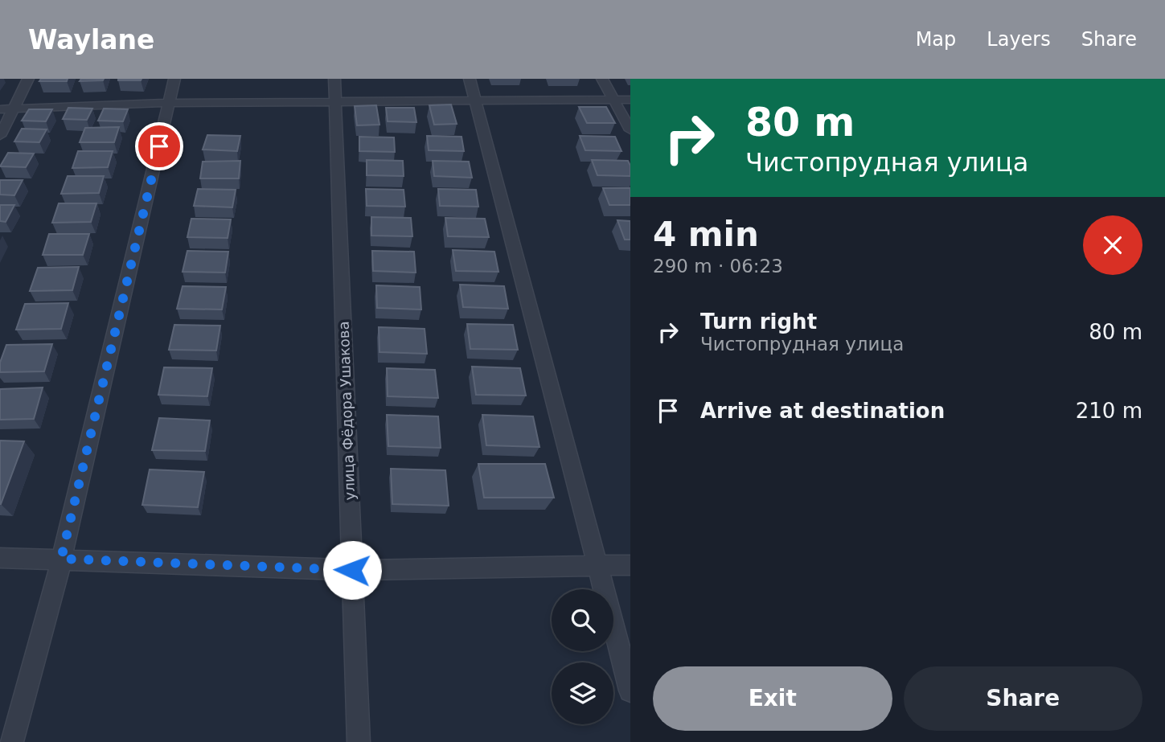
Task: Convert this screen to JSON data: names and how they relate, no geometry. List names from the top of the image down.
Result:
{
  "streets": {
    "street": ["улица Фёдора Ушакова"]
  },
  "page": {
    "header": "Waylane",
    "nav": ["Map", "Layers", "Share"],
    "turn": ["80 m", "Чистопрудная улица"],
    "heading": ["4 min", "290 m · 06:23"],
    "list": [
      {
        "name": "Turn right",
        "note": "Чистопрудная улица",
        "value": "80 m"
      },
      {
        "name": "Arrive at destination",
        "value": "210 m"
      }
    ],
    "buttons": ["Exit", "Share"]
  }
}
